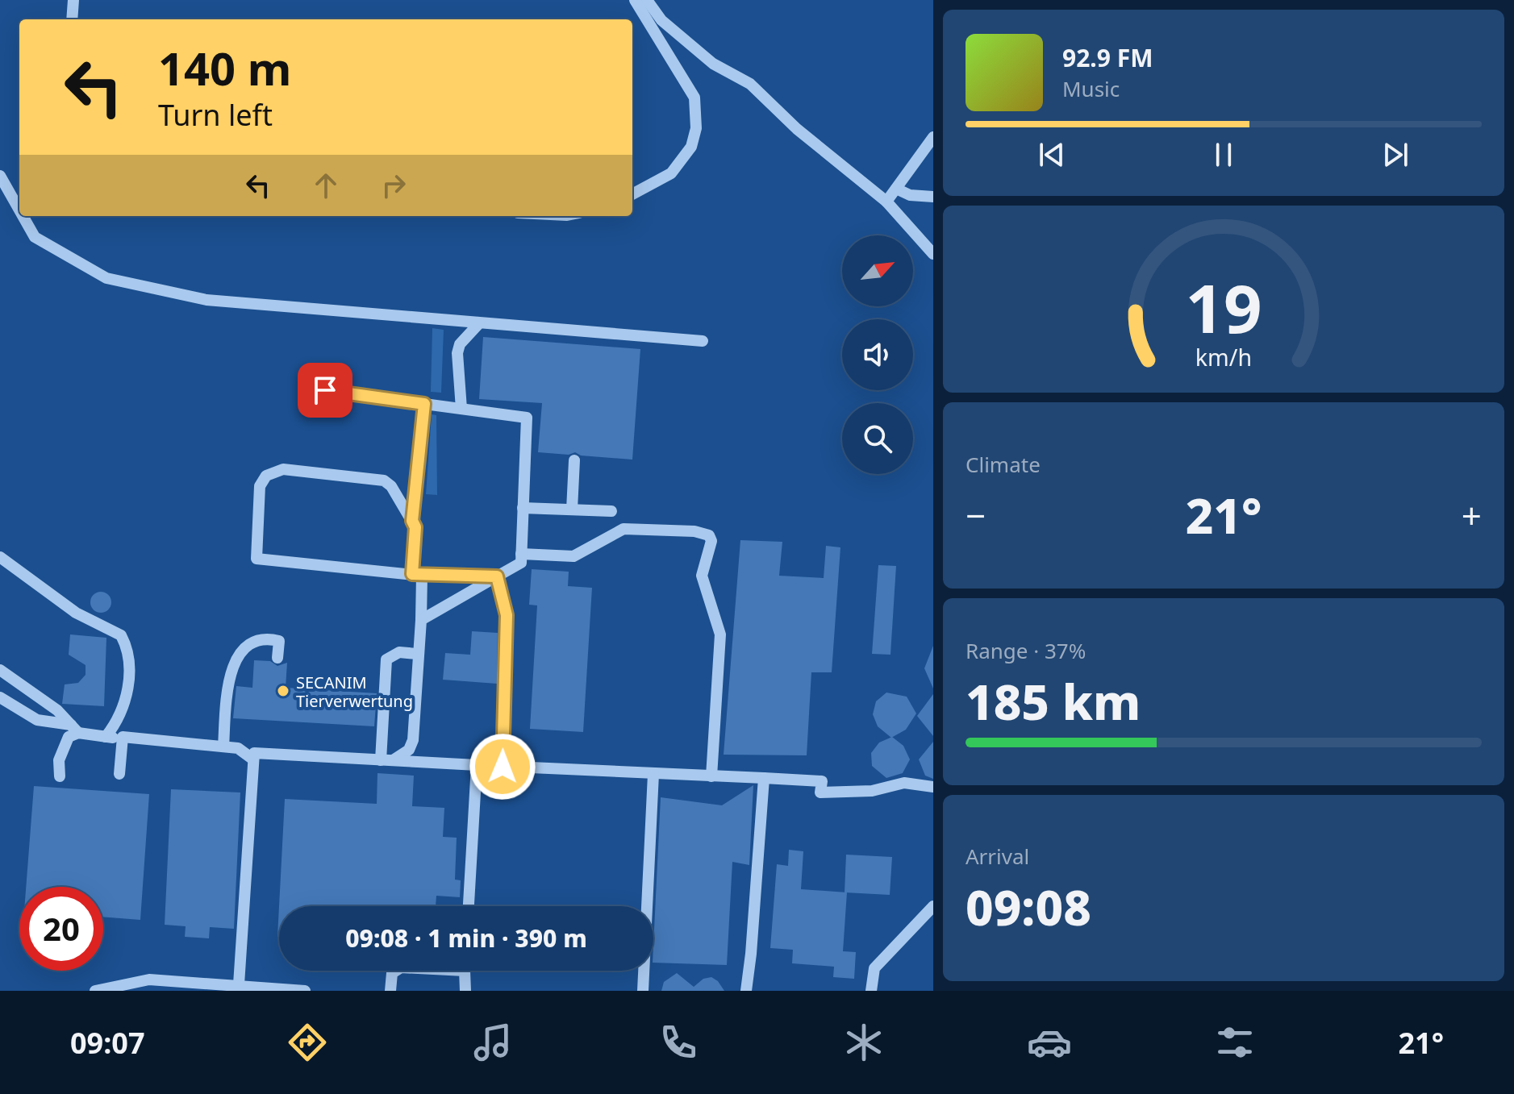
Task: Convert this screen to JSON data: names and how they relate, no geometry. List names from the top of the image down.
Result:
{
  "places": ["SECANIM Tierverwertung"],
  "north": "top right",
  "page": {
    "turn": ["140 m", "Turn left"],
    "song": ["92.9 FM", "Music"],
    "tile": [
      "Climate",
      ["Range · 37%", "185 km"],
      ["Arrival", "09:08"]
    ],
    "heat": ["−", "21°", "+"],
    "limit": "20",
    "trip": "09:08 · 1 min · 390 m",
    "tabs": ["09:07", "21°"],
    "gauge": ["19", "km/h"]
  }
}
